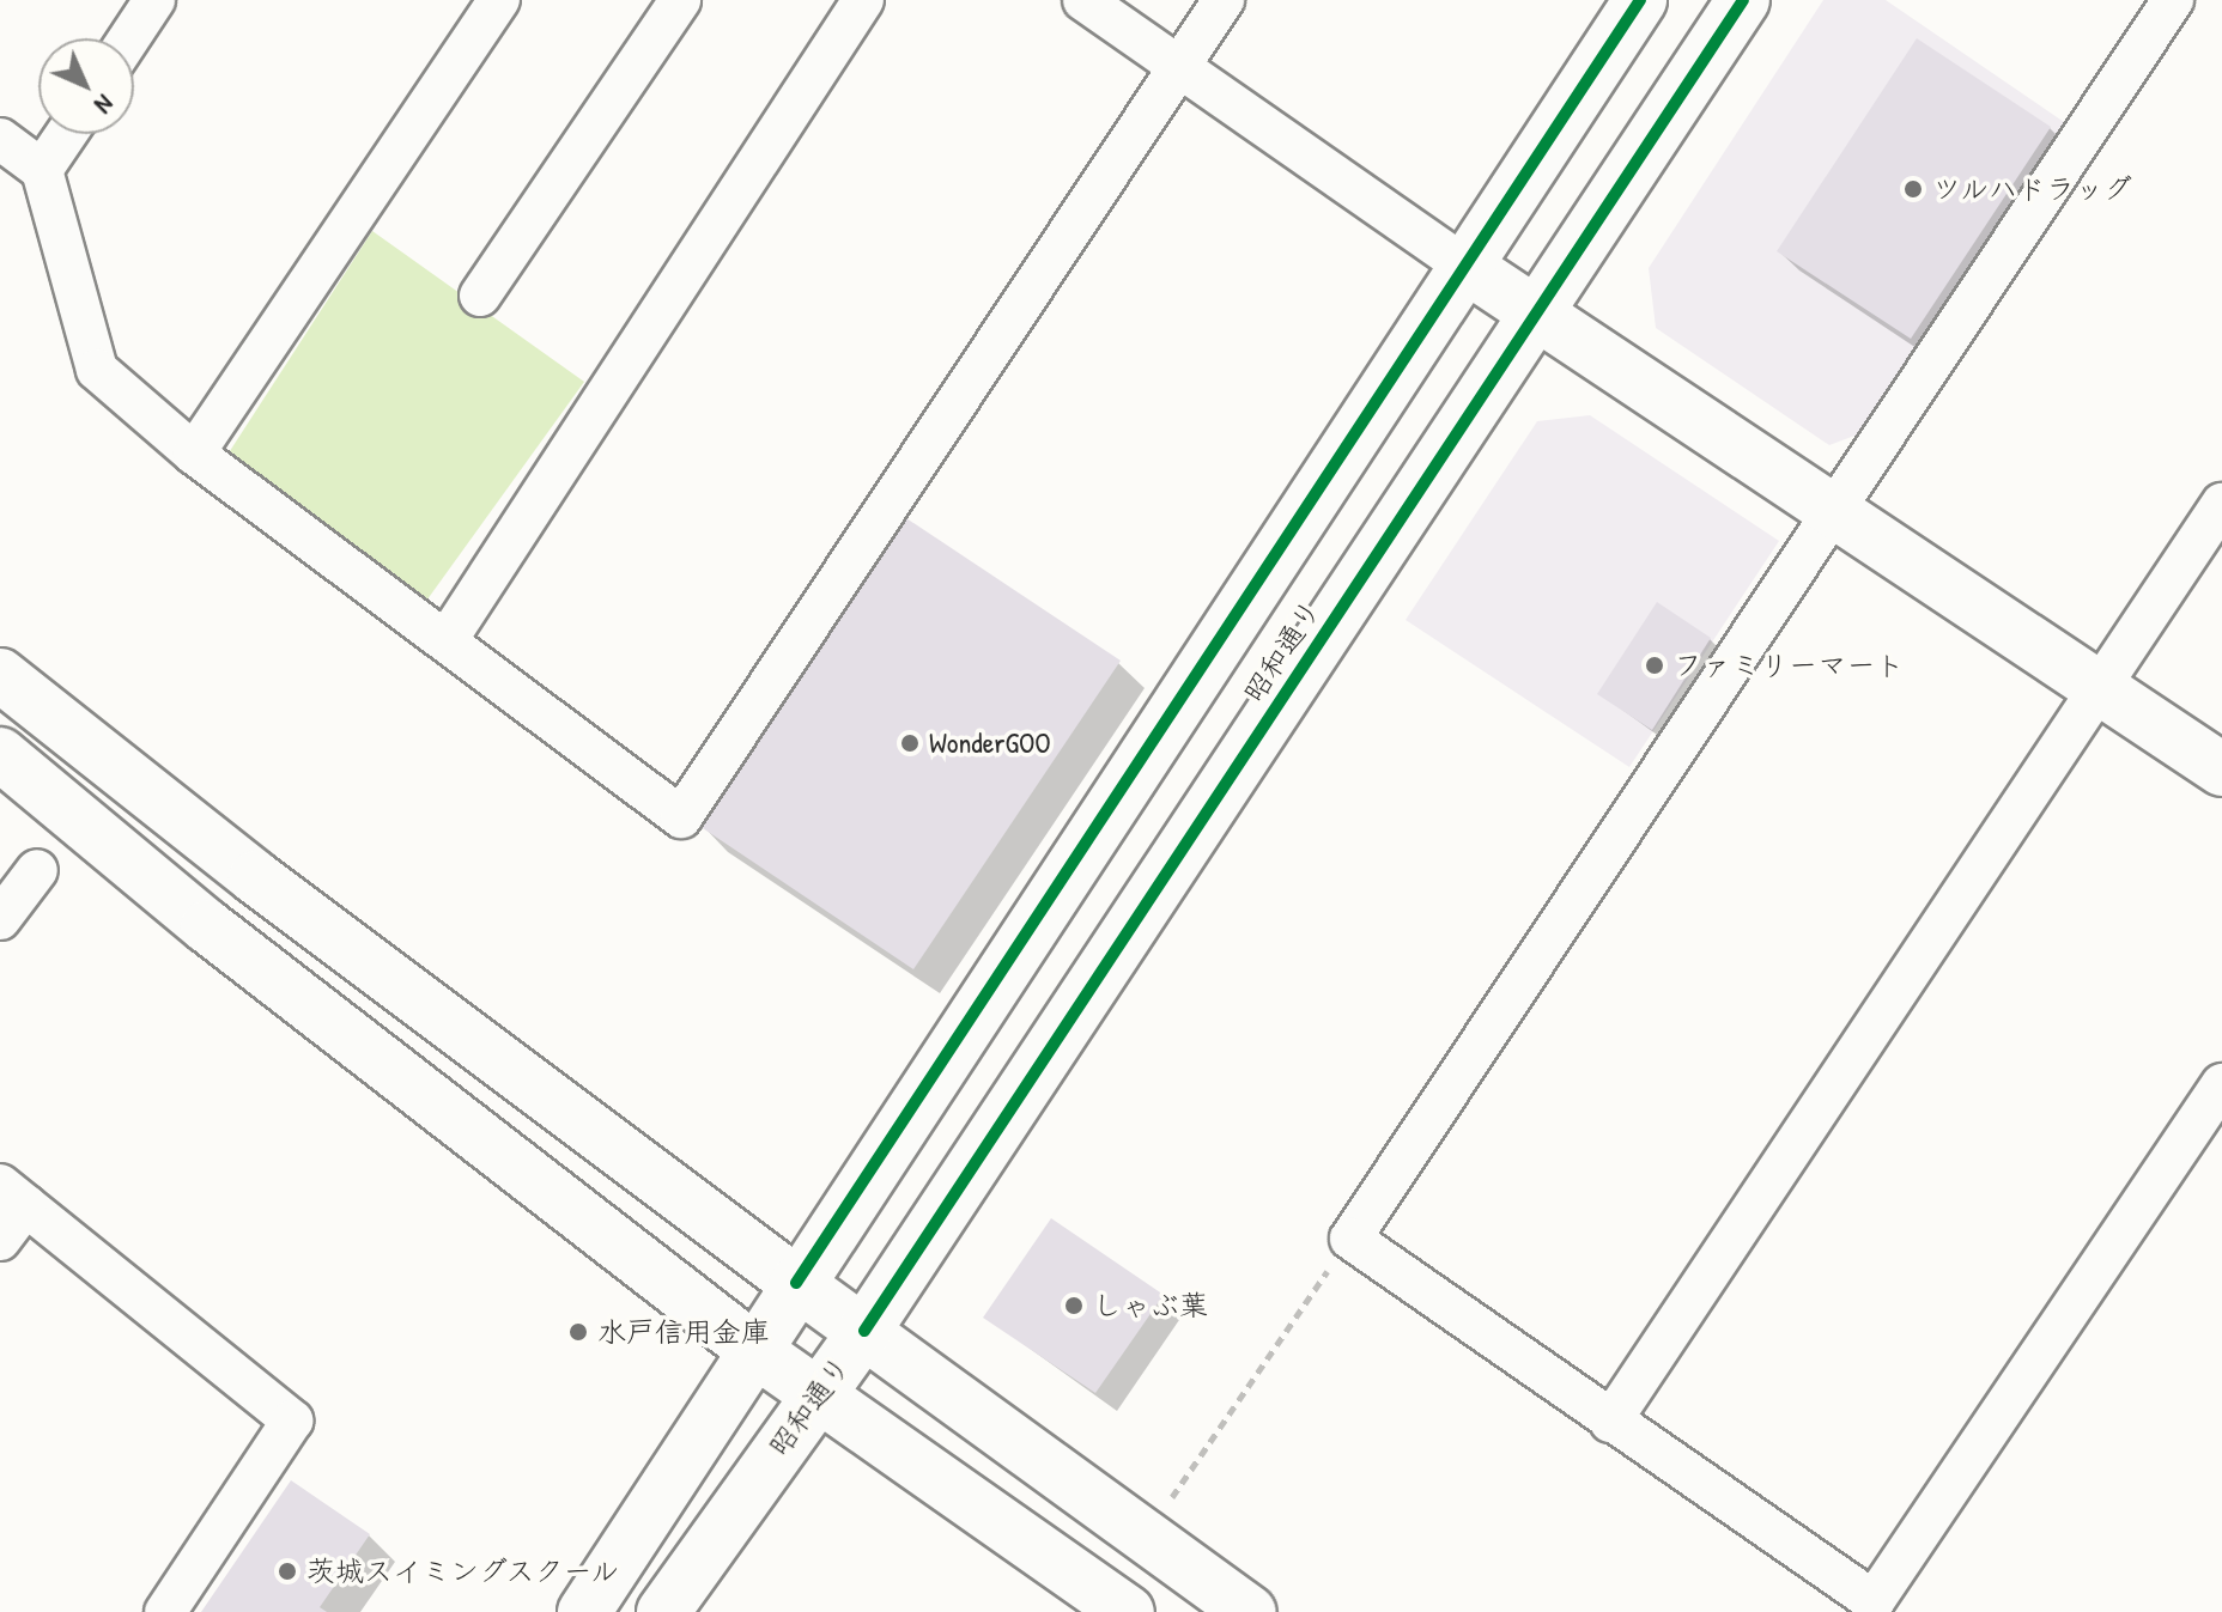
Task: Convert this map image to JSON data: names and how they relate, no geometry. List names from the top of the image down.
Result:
{
  "streets": {
    "street": ["昭和通り"]
  },
  "places": [
    "ツルハドラッグ",
    "ファミリーマート",
    "WonderGOO",
    "しゃぶ葉",
    "水戸信用金庫",
    "茨城スイミングスクール"
  ],
  "north": "bottom right"
}
